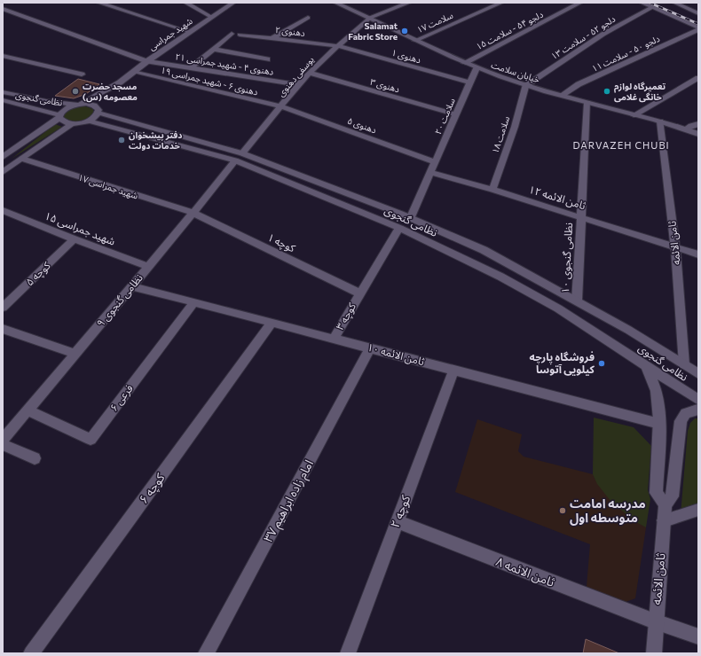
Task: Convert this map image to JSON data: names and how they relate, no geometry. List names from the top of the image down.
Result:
{
  "streets": {
    "street": [
      "سلامت ۱۷",
      "دلجو ۵۴ - سلامت ۱۵",
      "دهنوی ۲",
      "شهید جمراسی",
      "دلجو ۵۲ - سلامت ۱۳",
      "دلجو ۵۰ - سلامت ۱۱",
      "دهنوی ۱",
      "دهنوی ۴ - شهید جمراسی ۲۱",
      "خیابان سلامت",
      "یوسفی دهنوی",
      "دهنوی ۶ - شهید جمراسی ۱۹",
      "دهنوی ۳",
      "نظامی گنجوی",
      "سلامت ۲۰",
      "دهنوی ۵",
      "سلامت ۱۸",
      "شهید جمراسی ۱۷",
      "ثامن الائمه ۱۲",
      "شهید جمراسی ۱۵",
      "کوچه ۱",
      "ثامن الائمه",
      "نظامی گنجوی ۱۰",
      "کوچه ۵",
      "نظامی گنجوی ۹",
      "کوچه ۳",
      "ثامن الائمه ۱۰",
      "فرعی ۶",
      "کوچه ۶",
      "امام زاده ابراهیم ۳۷",
      "کوچه ۲",
      "ثامن الائمه ۸"
    ]
  },
  "crossings": [
    ["سلامت ۱۷", "خیابان سلامت"],
    ["دلجو ۵۴ - سلامت ۱۵", "خیابان سلامت"],
    ["دهنوی ۲", "دهنوی ۱"],
    ["دهنوی ۲", "یوسفی دهنوی"],
    ["شهید جمراسی", "دهنوی ۴ - شهید جمراسی ۲۱"],
    ["شهید جمراسی", "دهنوی ۶ - شهید جمراسی ۱۹"],
    ["دلجو ۵۲ - سلامت ۱۳", "خیابان سلامت"],
    ["دلجو ۵۲ - سلامت ۱۳", "سلامت ۱۸"],
    ["دلجو ۵۰ - سلامت ۱۱", "خیابان سلامت"],
    ["دهنوی ۱", "یوسفی دهنوی"],
    ["دهنوی ۱", "سلامت ۲۰"],
    ["دهنوی ۴ - شهید جمراسی ۲۱", "یوسفی دهنوی"],
    ["خیابان سلامت", "یوسفی دهنوی"],
    ["خیابان سلامت", "سلامت ۲۰"],
    ["خیابان سلامت", "سلامت ۱۸"],
    ["خیابان سلامت", "ثامن الائمه"],
    ["خیابان سلامت", "نظامی گنجوی ۱۰"],
    ["یوسفی دهنوی", "دهنوی ۶ - شهید جمراسی ۱۹"],
    ["یوسفی دهنوی", "دهنوی ۳"],
    ["یوسفی دهنوی", "نظامی گنجوی"],
    ["یوسفی دهنوی", "دهنوی ۵"],
    ["یوسفی دهنوی", "نظامی گنجوی ۹"],
    ["دهنوی ۶ - شهید جمراسی ۱۹", "دهنوی ۵"],
    ["دهنوی ۳", "سلامت ۲۰"],
    ["نظامی گنجوی", "سلامت ۲۰"],
    ["نظامی گنجوی", "ثامن الائمه"],
    ["نظامی گنجوی", "نظامی گنجوی ۱۰"],
    ["نظامی گنجوی", "نظامی گنجوی ۹"],
    ["نظامی گنجوی", "کوچه ۳"],
    ["سلامت ۲۰", "دهنوی ۵"],
    ["سلامت ۲۰", "ثامن الائمه ۱۲"],
    ["سلامت ۱۸", "ثامن الائمه ۱۲"],
    ["شهید جمراسی ۱۷", "کوچه ۱"],
    ["شهید جمراسی ۱۷", "نظامی گنجوی ۹"],
    ["ثامن الائمه ۱۲", "ثامن الائمه"],
    ["ثامن الائمه ۱۲", "نظامی گنجوی ۱۰"],
    ["شهید جمراسی ۱۵", "کوچه ۵"],
    ["شهید جمراسی ۱۵", "نظامی گنجوی ۹"],
    ["کوچه ۱", "نظامی گنجوی ۹"],
    ["کوچه ۱", "کوچه ۳"],
    ["ثامن الائمه", "ثامن الائمه ۸"],
    ["نظامی گنجوی ۹", "ثامن الائمه ۱۰"],
    ["نظامی گنجوی ۹", "فرعی ۶"],
    ["کوچه ۳", "ثامن الائمه ۱۰"],
    ["ثامن الائمه ۱۰", "فرعی ۶"],
    ["ثامن الائمه ۱۰", "کوچه ۶"],
    ["ثامن الائمه ۱۰", "امام زاده ابراهیم ۳۷"],
    ["ثامن الائمه ۱۰", "کوچه ۲"],
    ["کوچه ۲", "ثامن الائمه ۸"]
  ],
  "districts": ["DARVAZEH CHUBI"],
  "places": [
    "Salamat Fabric Store",
    "مسجد حضرت معصومه (س)",
    "تعمیرگاه لوازم خانگی غلامی",
    "دفتر پیشخوان خدمات دولت",
    "فروشگاه پارچه کیلویی آتوسا",
    "مدرسه امامت متوسطه اول"
  ]
}
